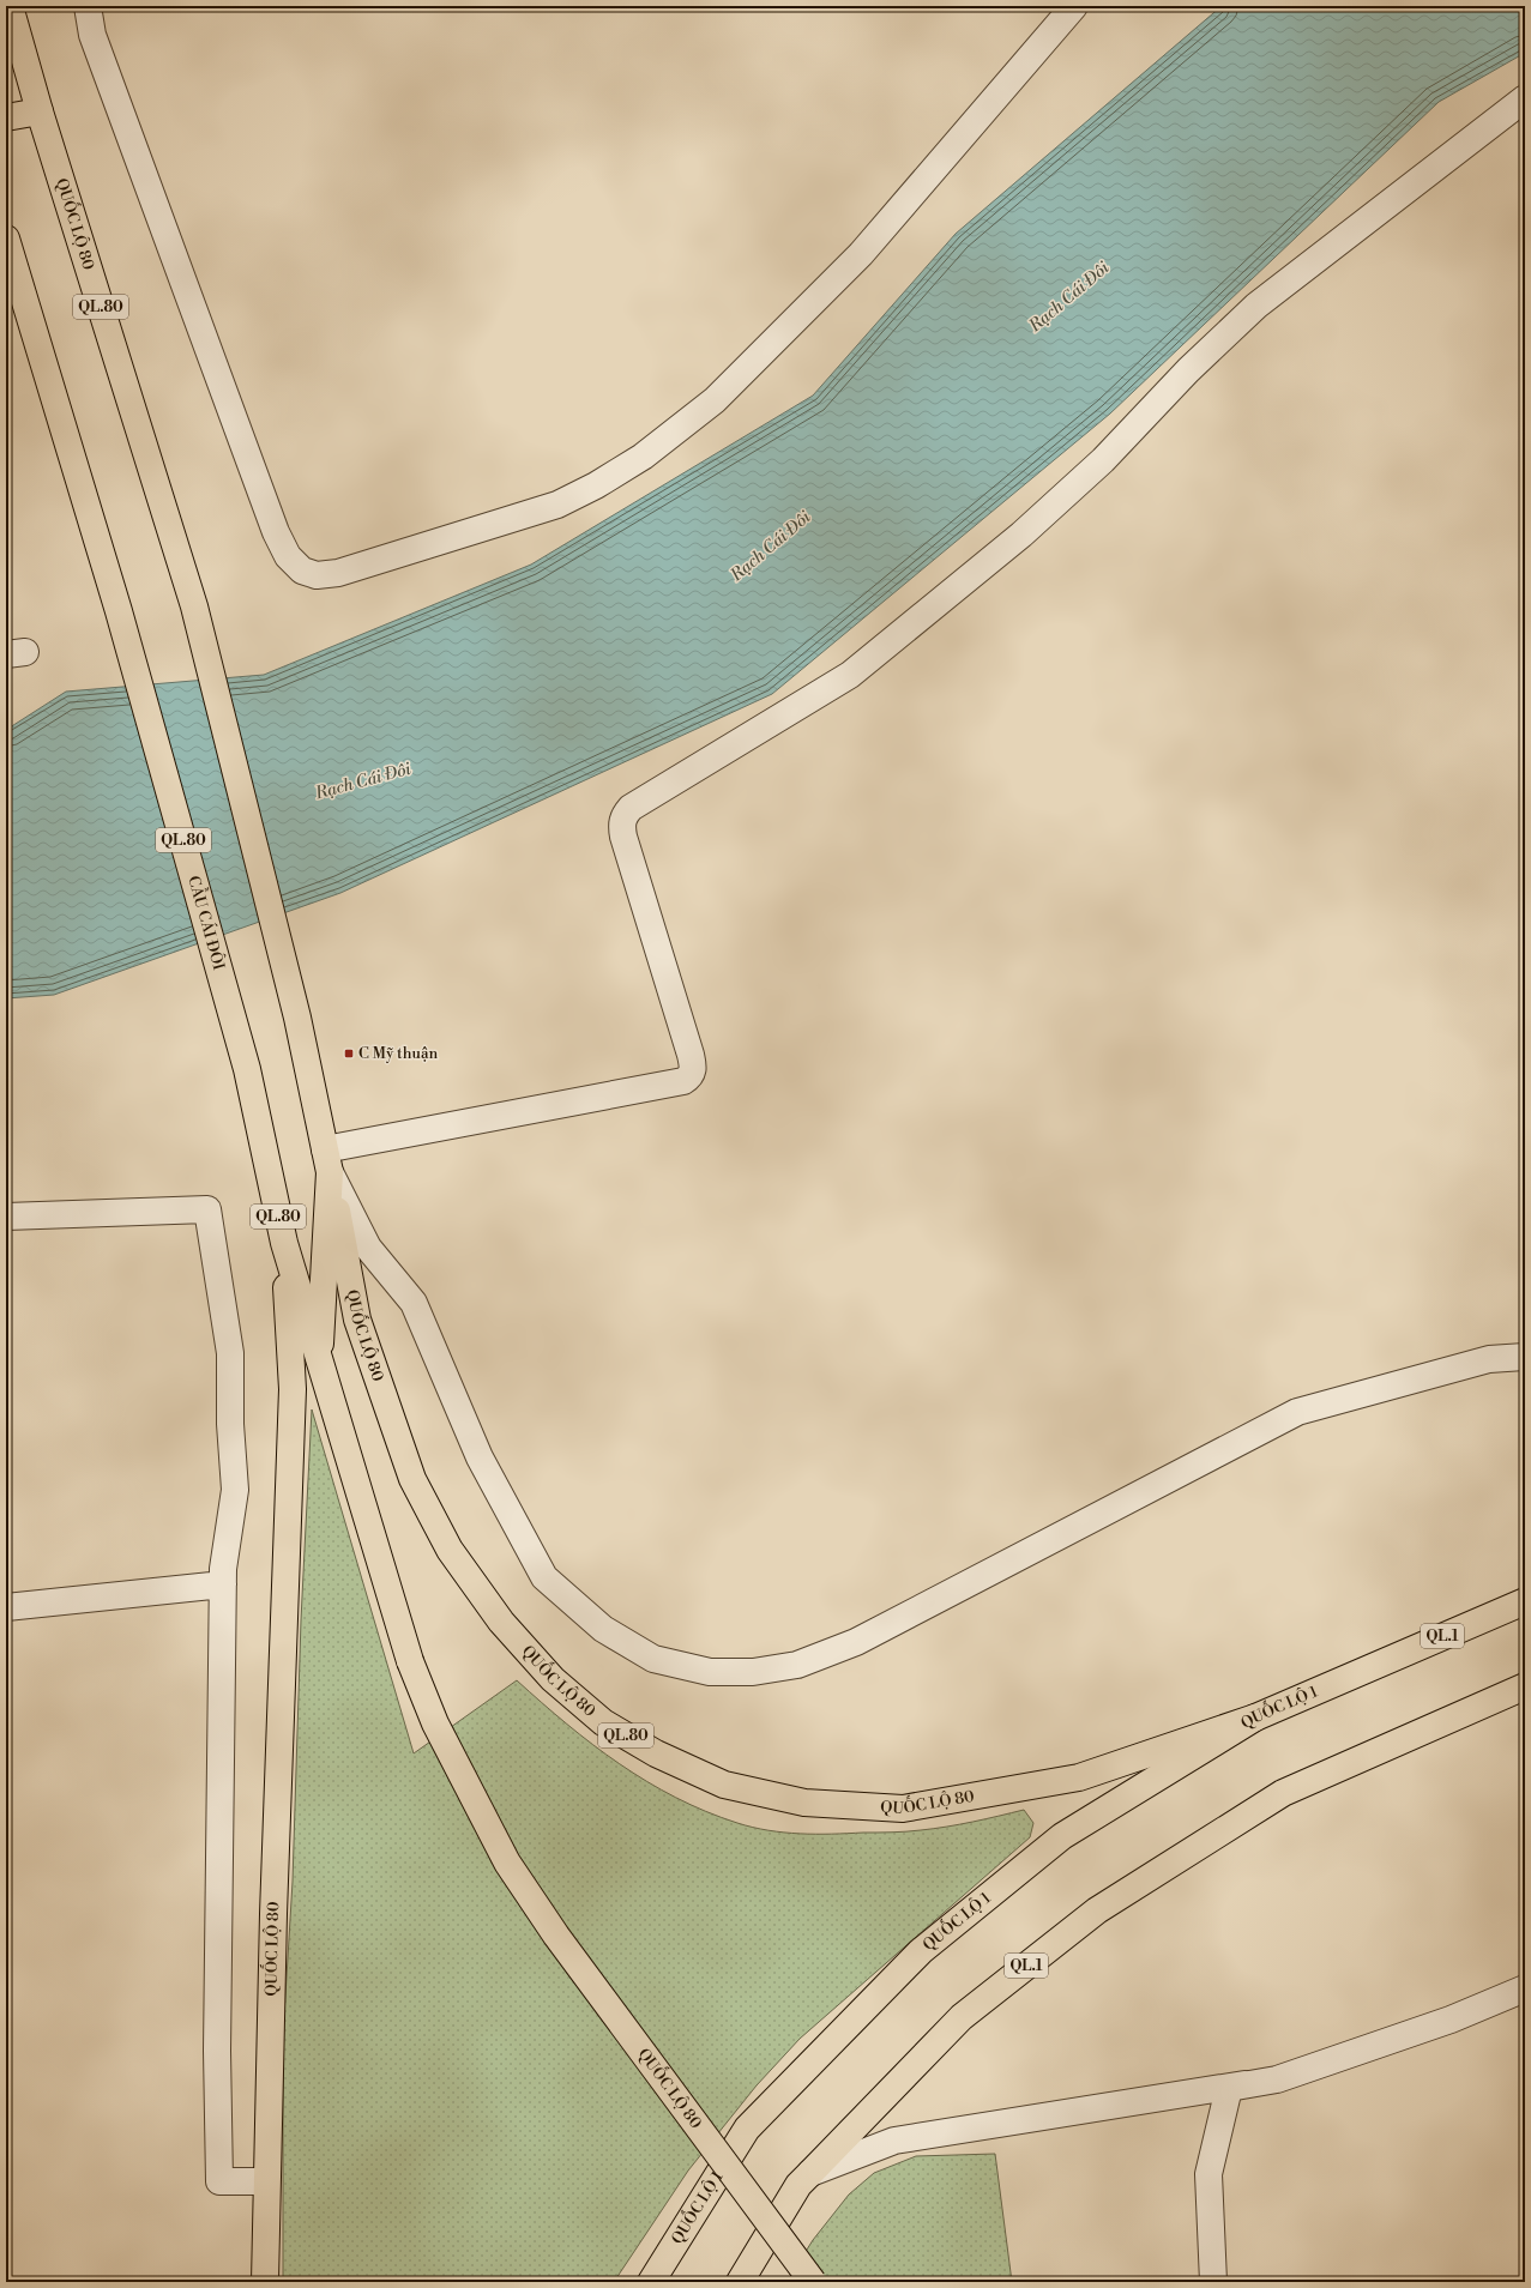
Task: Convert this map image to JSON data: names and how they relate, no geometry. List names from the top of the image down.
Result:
{
  "streets": {
    "highway": [
      "QUỐC LỘ 80",
      "QL.80",
      "CẦU CÁI ĐÔI",
      "QL.1",
      "QUỐC LỘ 1"
    ]
  },
  "crossings": [
    ["QUỐC LỘ 80", "CẦU CÁI ĐÔI"],
    ["QUỐC LỘ 80", "QUỐC LỘ 1"]
  ],
  "water": ["Rạch Cái Đôi"],
  "places": {
    "transit": ["C Mỹ thuận"]
  }
}
